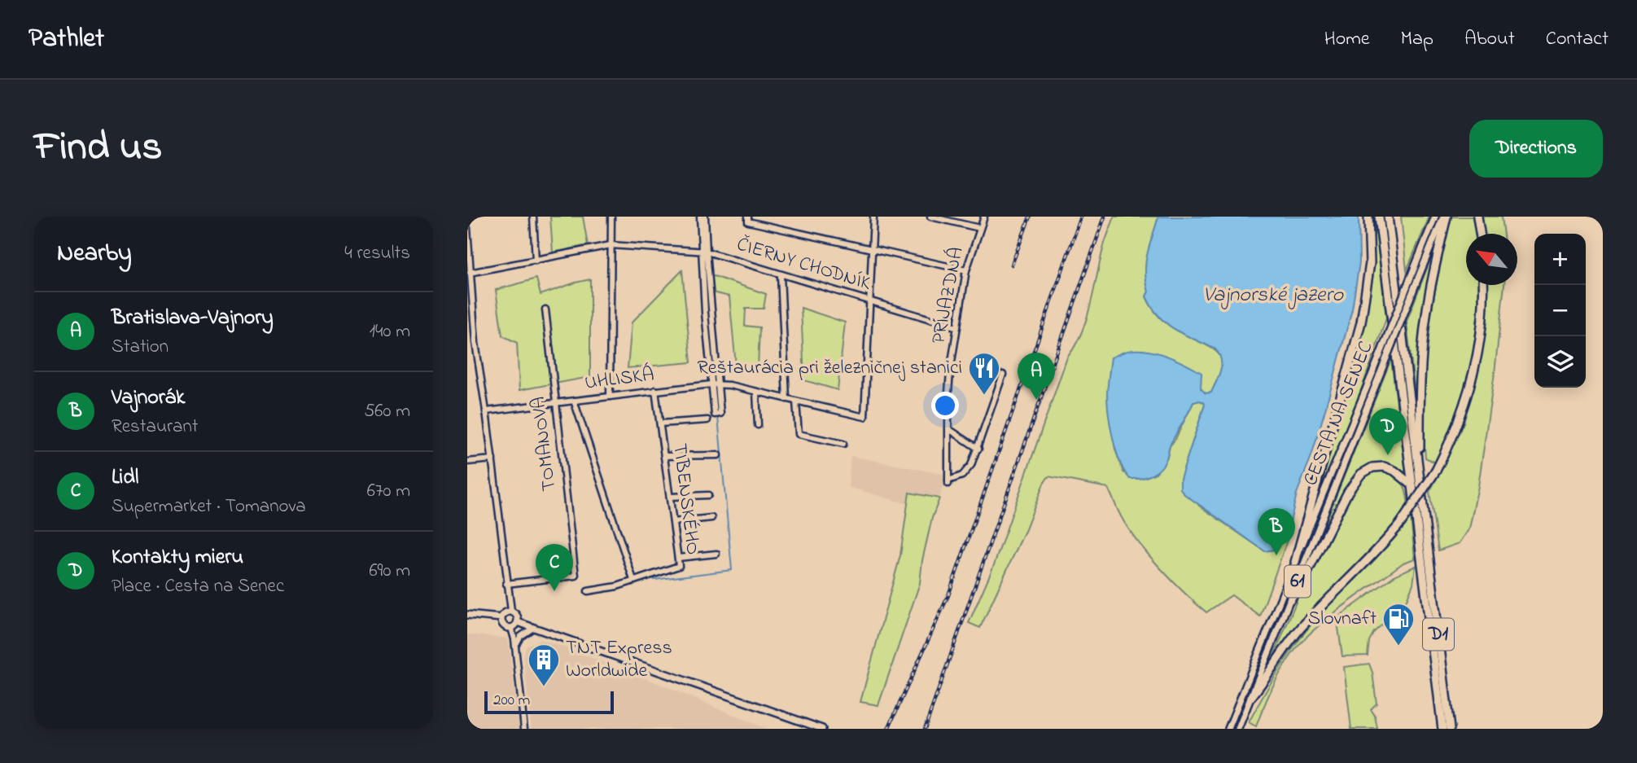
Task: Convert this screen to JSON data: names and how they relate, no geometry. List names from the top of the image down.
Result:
{
  "streets": {
    "highway": ["D1"],
    "main road": ["CESTA NA SENEC", "61"],
    "street": [
      "ČIERNY CHODNÍK",
      "PRÍJAZDNÁ",
      "UHLISKÁ",
      "TOMANOVA",
      "TIBENSKÉHO"
    ]
  },
  "crossings": [
    ["ČIERNY CHODNÍK", "PRÍJAZDNÁ"],
    ["ČIERNY CHODNÍK", "UHLISKÁ"],
    ["UHLISKÁ", "TOMANOVA"],
    ["UHLISKÁ", "TIBENSKÉHO"],
    ["CESTA NA SENEC", "61"]
  ],
  "water": ["Vajnorské jazero"],
  "places": {
    "restaurant": ["Reštaurácia pri železničnej stanici"],
    "fuel station": ["Slovnaft"],
    "building": ["TNT Express Worldwide"]
  },
  "scale_bar": "200 m",
  "north": "top left",
  "page": {
    "header": "Pathlet",
    "nav": [
      "Home",
      "Map",
      "About",
      "Contact"
    ],
    "title": "Find us",
    "buttons": "Directions",
    "heading": ["Nearby", "4 results"],
    "map_buttons": ["+", "−"],
    "list": [
      {
        "mark": "A",
        "name": "Bratislava-Vajnory",
        "note": "Station",
        "value": "140 m"
      },
      {
        "mark": "B",
        "name": "Vajnorák",
        "note": "Restaurant",
        "value": "560 m"
      },
      {
        "mark": "C",
        "name": "Lidl",
        "note": "Supermarket · Tomanova",
        "value": "670 m"
      },
      {
        "mark": "D",
        "name": "Kontakty mieru",
        "note": "Place · Cesta na Senec",
        "value": "690 m"
      }
    ],
    "pins": [
      "A",
      "D",
      "B",
      "C"
    ],
    "scale": "200 m"
  }
}
